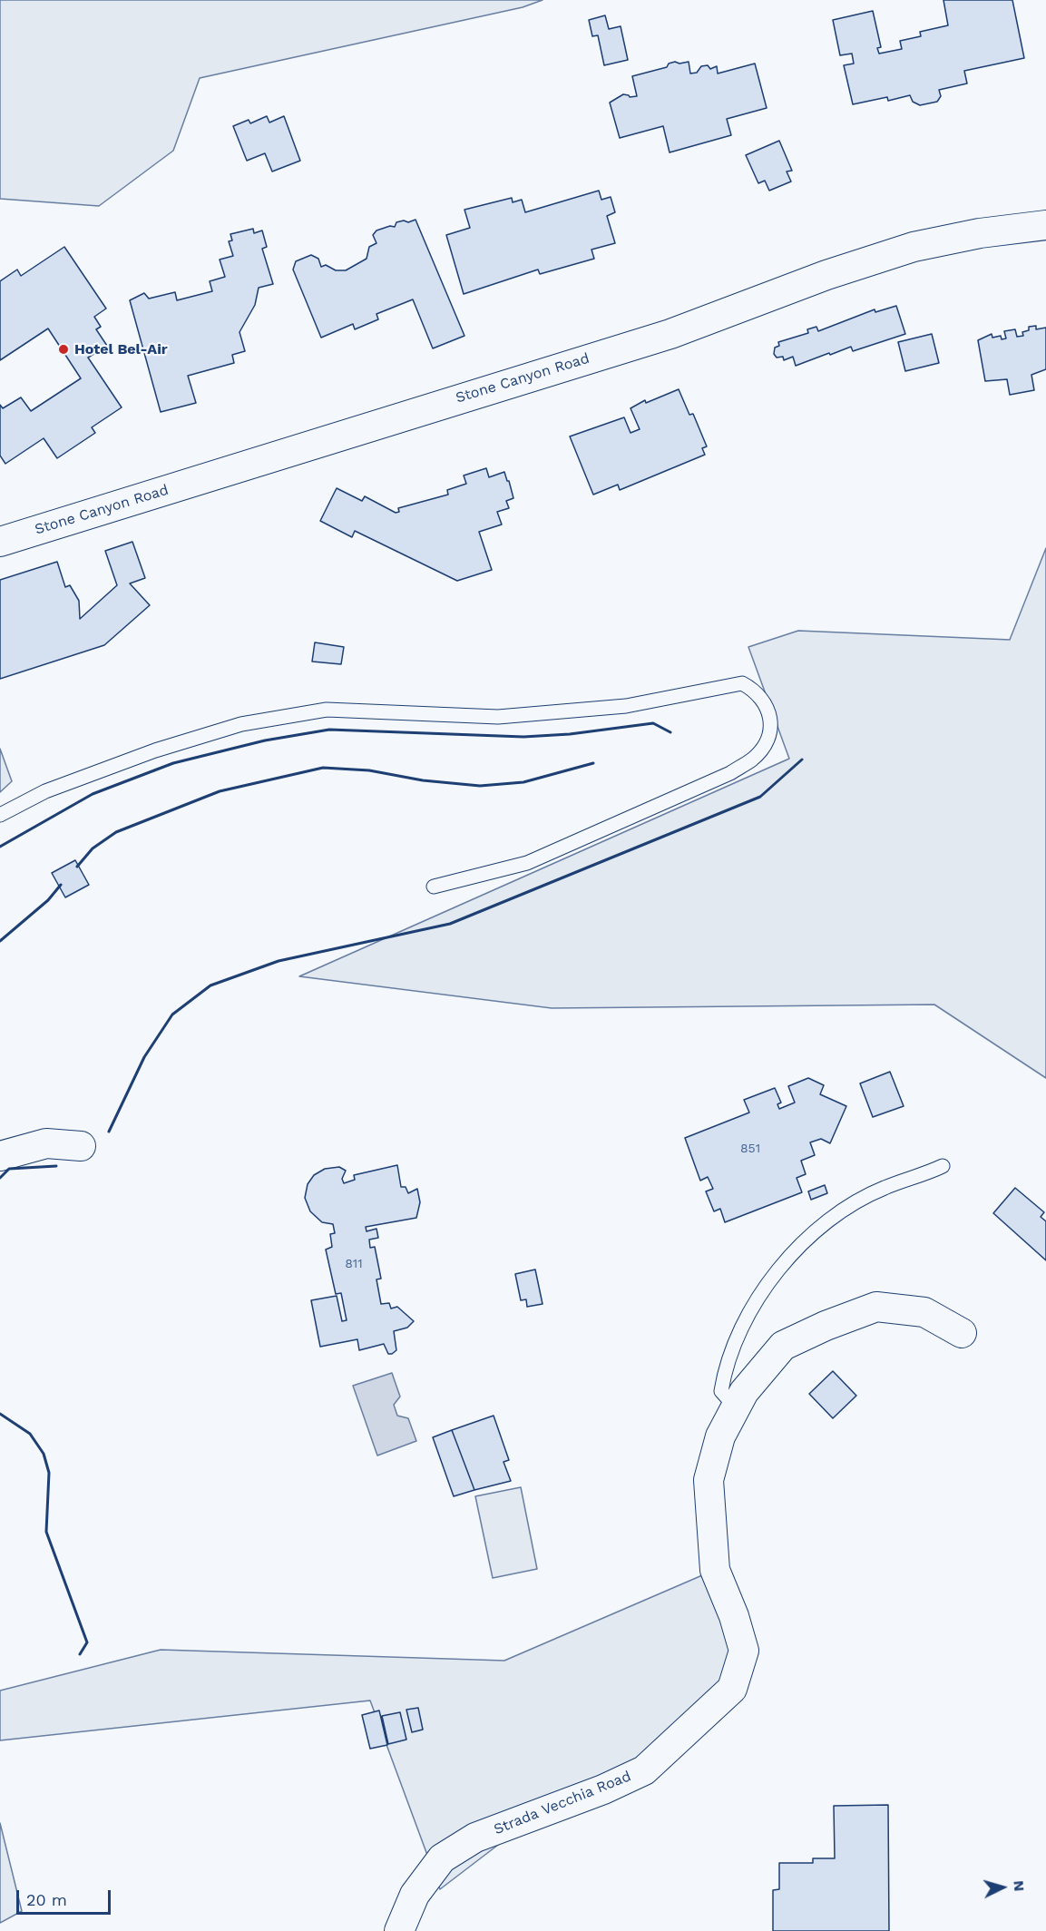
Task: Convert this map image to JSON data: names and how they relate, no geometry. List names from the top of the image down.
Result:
{
  "streets": {
    "street": ["Stone Canyon Road", "Strada Vecchia Road"]
  },
  "places": ["Hotel Bel-Air"],
  "house_numbers": ["851", "811"],
  "scale_bar": "20 m",
  "north": "right"
}
